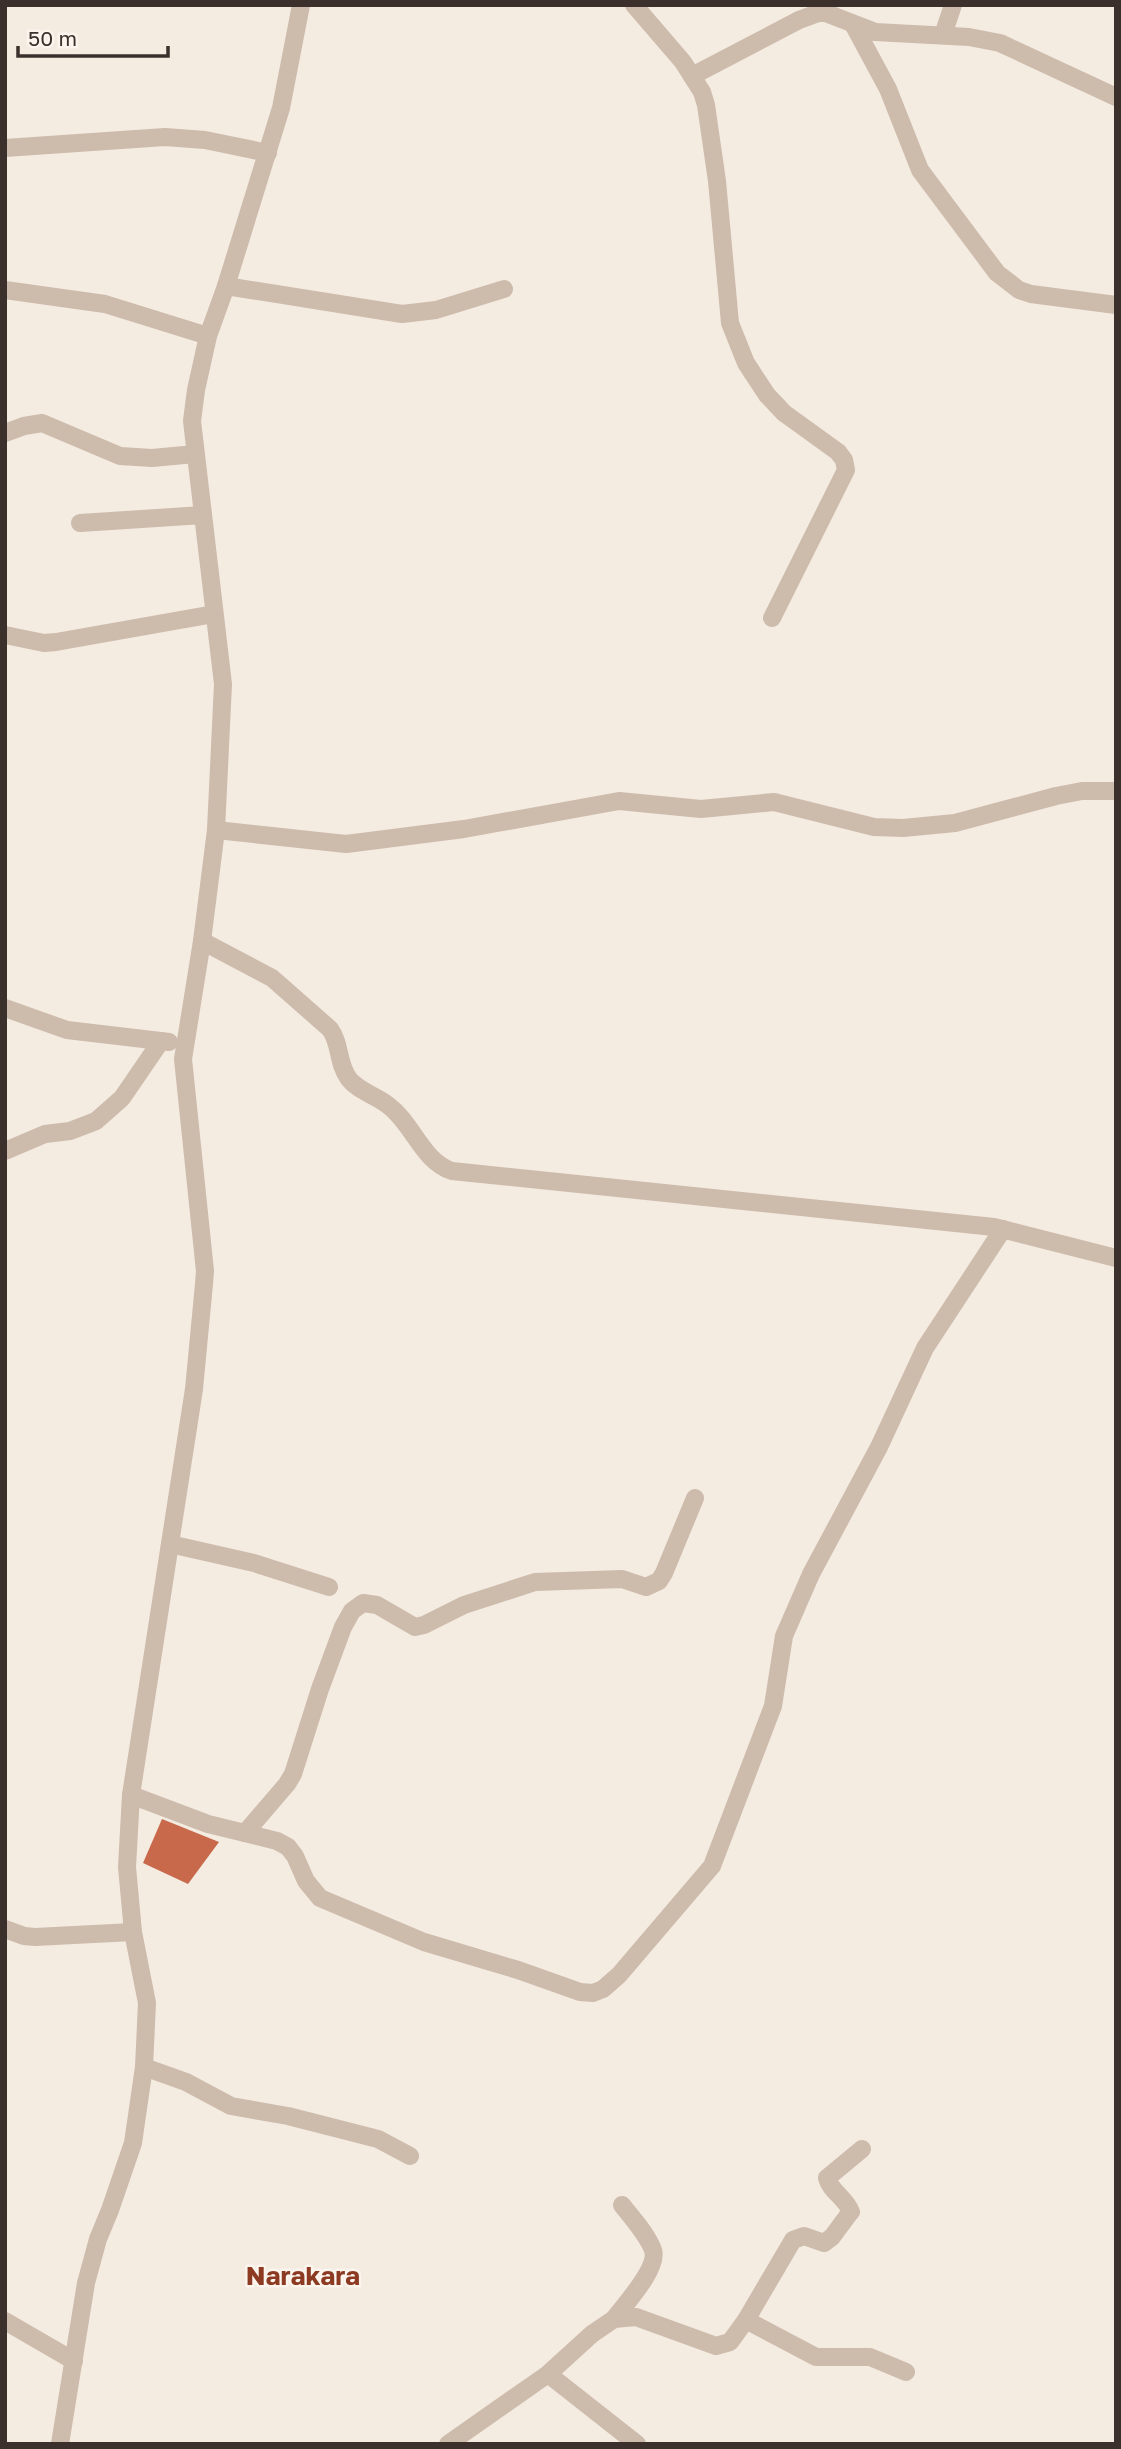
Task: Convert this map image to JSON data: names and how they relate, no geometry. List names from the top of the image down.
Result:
{
  "districts": ["Narakara"],
  "scale_bar": "50 m"
}
